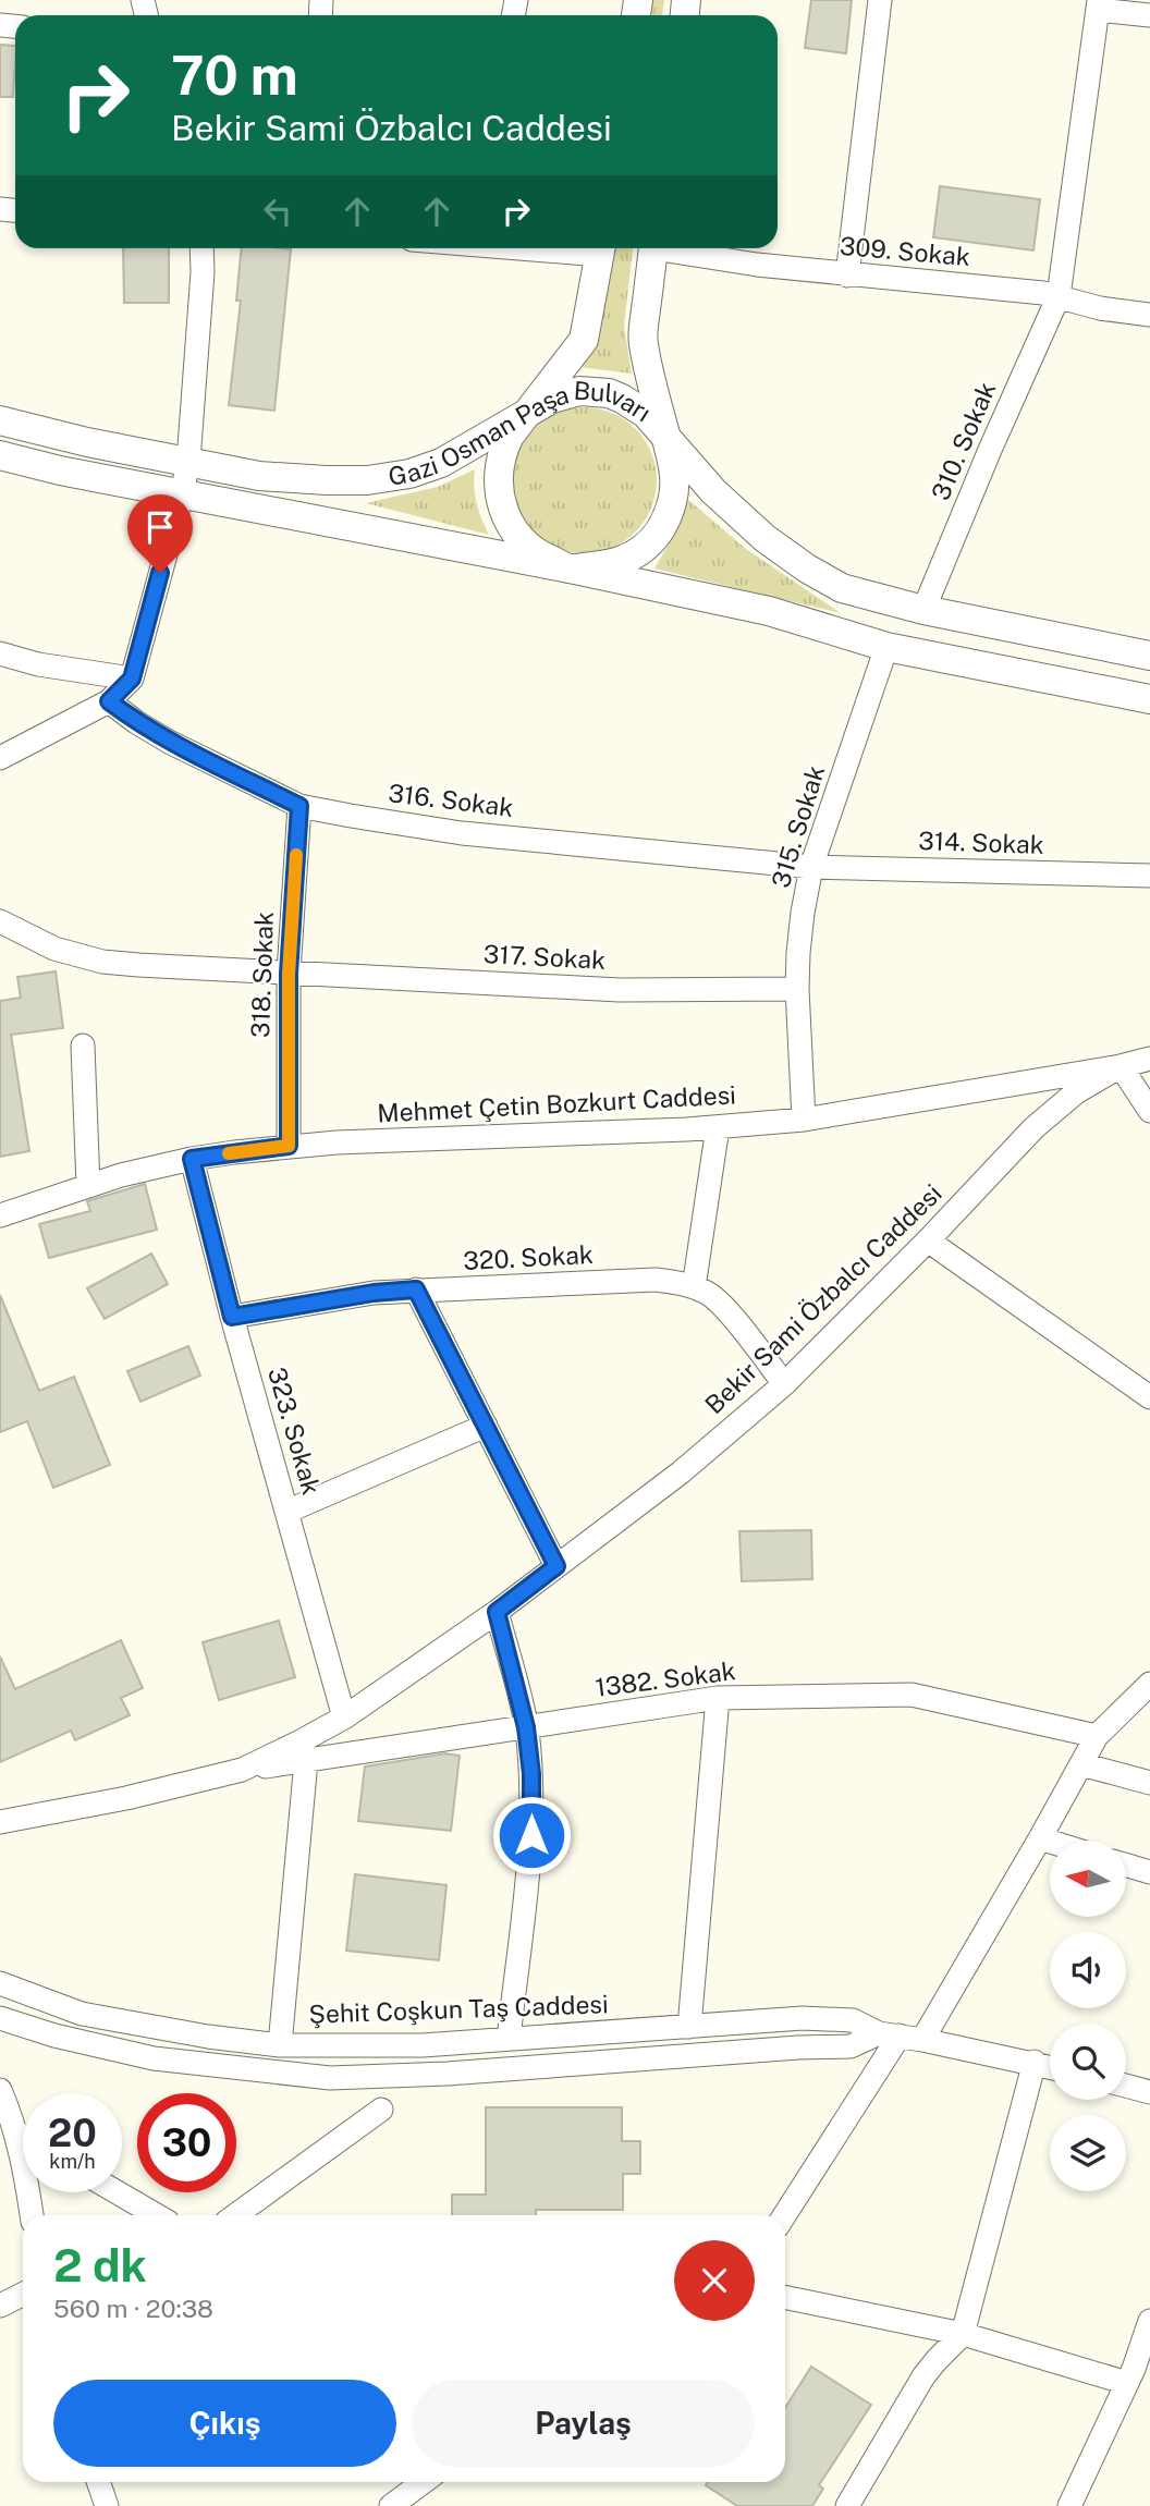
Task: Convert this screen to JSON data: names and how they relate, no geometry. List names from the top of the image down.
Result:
{
  "streets": {
    "main road": ["Gazi Osman Paşa Bulvarı"],
    "street": [
      "309. Sokak",
      "310. Sokak",
      "316. Sokak",
      "315. Sokak",
      "314. Sokak",
      "317. Sokak",
      "318. Sokak",
      "Mehmet Çetin Bozkurt Caddesi",
      "320. Sokak",
      "Bekir Sami Özbalcı Caddesi",
      "323. Sokak",
      "1382. Sokak",
      "Şehit Coşkun Taş Caddesi"
    ]
  },
  "crossings": [
    ["309. Sokak", "310. Sokak"],
    ["310. Sokak", "Gazi Osman Paşa Bulvarı"],
    ["316. Sokak", "315. Sokak"],
    ["316. Sokak", "314. Sokak"],
    ["316. Sokak", "318. Sokak"],
    ["315. Sokak", "314. Sokak"],
    ["315. Sokak", "317. Sokak"],
    ["315. Sokak", "Mehmet Çetin Bozkurt Caddesi"],
    ["317. Sokak", "318. Sokak"],
    ["318. Sokak", "Mehmet Çetin Bozkurt Caddesi"],
    ["Mehmet Çetin Bozkurt Caddesi", "Bekir Sami Özbalcı Caddesi"],
    ["Mehmet Çetin Bozkurt Caddesi", "323. Sokak"],
    ["320. Sokak", "Bekir Sami Özbalcı Caddesi"],
    ["320. Sokak", "323. Sokak"],
    ["Bekir Sami Özbalcı Caddesi", "323. Sokak"],
    ["Bekir Sami Özbalcı Caddesi", "1382. Sokak"]
  ],
  "north": "left",
  "page": {
    "turn": ["70 m", "Bekir Sami Özbalcı Caddesi"],
    "speed": "20 km/h",
    "limit": "30",
    "heading": ["2 dk", "560 m · 20:38"],
    "buttons": ["Çıkış", "Paylaş"]
  }
}
